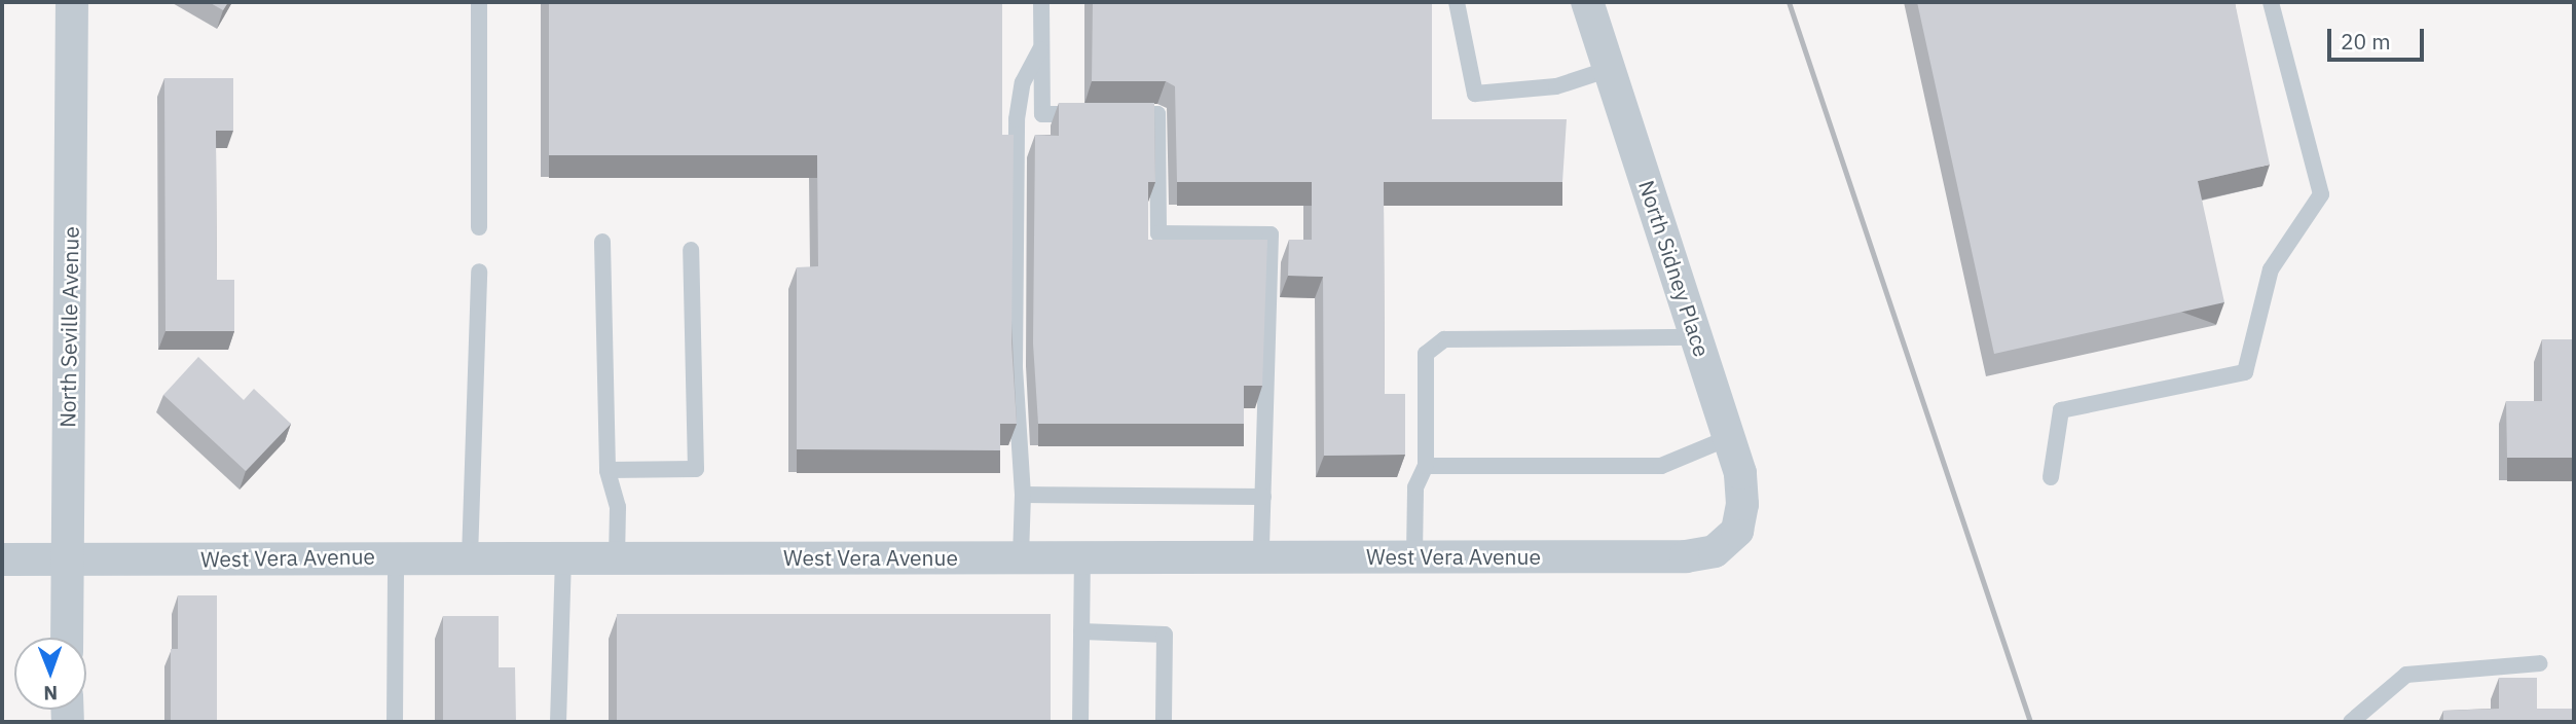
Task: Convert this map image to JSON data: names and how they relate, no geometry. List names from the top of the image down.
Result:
{
  "streets": {
    "street": ["North Sidney Place", "North Seville Avenue", "West Vera Avenue"]
  },
  "crossings": [
    ["North Sidney Place", "West Vera Avenue"],
    ["North Seville Avenue", "West Vera Avenue"]
  ],
  "scale_bar": "20 m",
  "north": "bottom"
}
